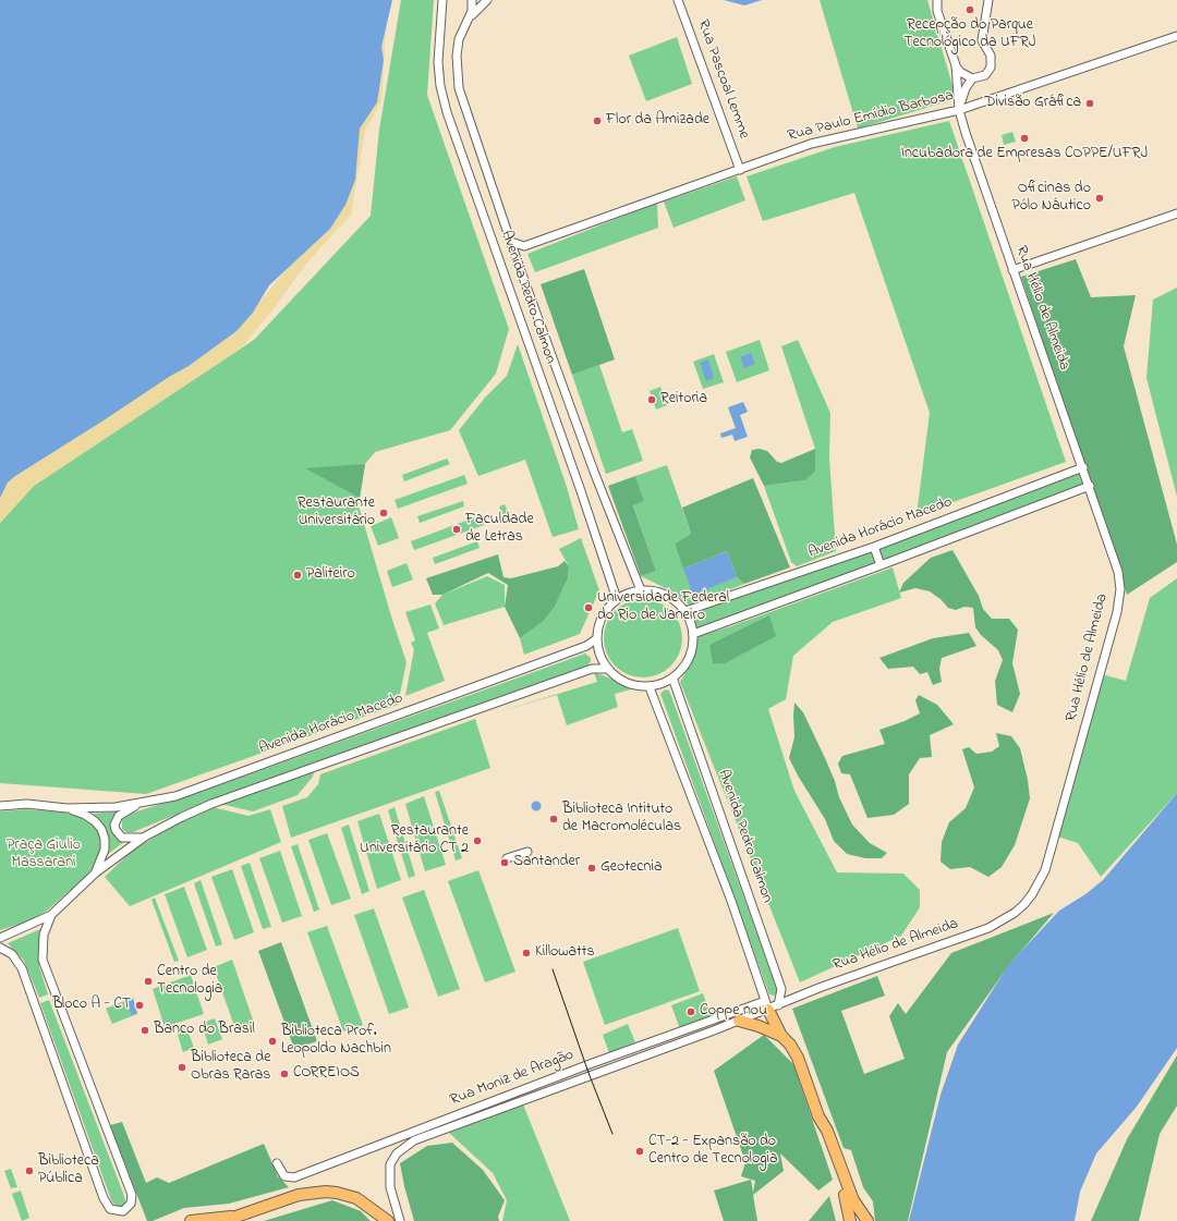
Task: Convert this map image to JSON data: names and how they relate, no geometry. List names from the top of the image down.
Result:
{
  "streets": {
    "street": [
      "Rua Pascoal Lemme",
      "Rua Paulo Emídio Barbosa",
      "Avenida Pedro Calmon",
      "Rua Hélio de Almeida",
      "Avenida Horácio Macedo",
      "Rua Moniz de Aragão"
    ]
  },
  "crossings": [
    ["Rua Pascoal Lemme", "Rua Paulo Emídio Barbosa"],
    ["Rua Paulo Emídio Barbosa", "Rua Hélio de Almeida"],
    ["Avenida Pedro Calmon", "Avenida Horácio Macedo"],
    ["Rua Hélio de Almeida", "Avenida Horácio Macedo"],
    ["Rua Hélio de Almeida", "Rua Moniz de Aragão"]
  ],
  "parks": ["Praça Giulio Massarani"],
  "places": [
    "Recepção do Parque Tecnológico da UFRJ",
    "Divisão Gráfica",
    "Flor da Amizade",
    "Incubadora de Empresas COPPE/UFRJ",
    "Oficinas do Pólo Náutico",
    "Reitoria",
    "Restaurante Universitário",
    "Faculdade de Letras",
    "Paliteiro",
    "Universidade Federal do Rio de Janeiro",
    "Biblioteca Intituto de Macromoléculas",
    "Restaurante Universitário CT 2",
    "Santander",
    "Geotecnia",
    "Killowatts",
    "Centro de Tecnologia",
    "Bloco A - CT",
    "Coppe nou",
    "Banco do Brasil",
    "Biblioteca Prof. Leopoldo Nachbin",
    "Biblioteca de Obras Raras",
    "CORREIOS",
    "CT-2 - Expansão do Centro de Tecnologia",
    "Biblioteca Pública"
  ]
}
